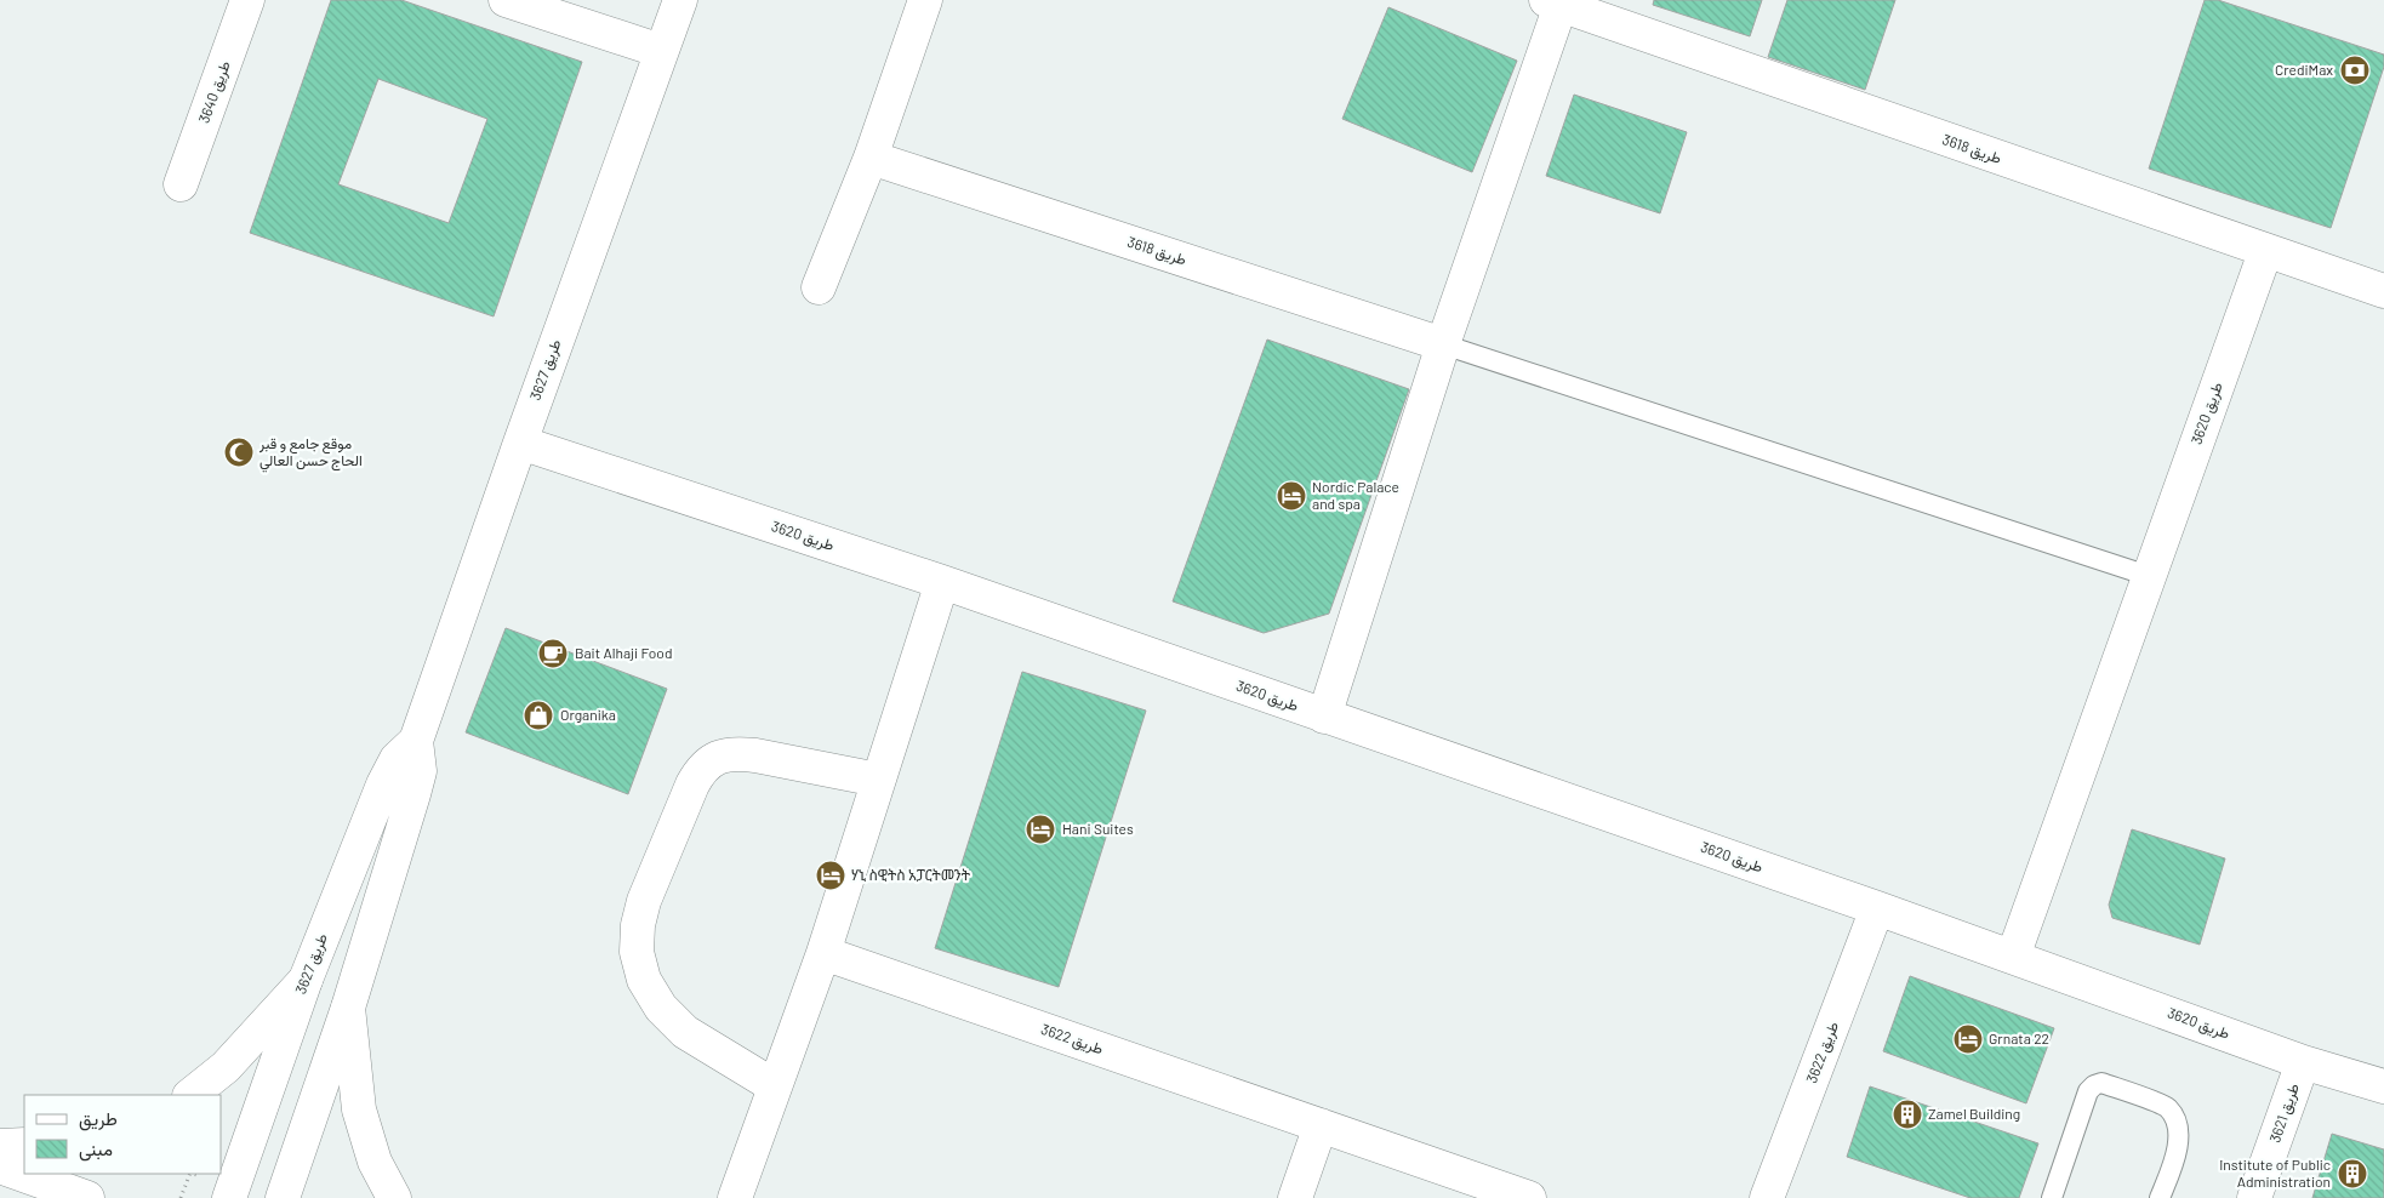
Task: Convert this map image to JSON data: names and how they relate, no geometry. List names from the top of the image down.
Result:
{
  "streets": {
    "street": [
      "طريق 3640",
      "طريق 3618",
      "طريق 3627",
      "طريق 3620",
      "طريق 3622",
      "طريق 3621"
    ]
  },
  "crossings": [
    ["طريق 3618", "طريق 3620"],
    ["طريق 3627", "طريق 3620"],
    ["طريق 3620", "طريق 3622"],
    ["طريق 3620", "طريق 3621"]
  ],
  "places": {
    "bank": ["CrediMax"],
    "mosque": ["موقع جامع و قبر الحاج حسن العالي"],
    "hotel": [
      "Nordic Palace and spa",
      "Hani Suites",
      "ሃኒ ስዊትስ አፓርትመንት",
      "Grnata 22"
    ],
    "cafe": ["Bait Alhaji Food"],
    "shop": ["Organika"],
    "building": ["Zamel Building", "Institute of Public Administration"]
  },
  "legend": ["طريق", "مبنى"]
}
